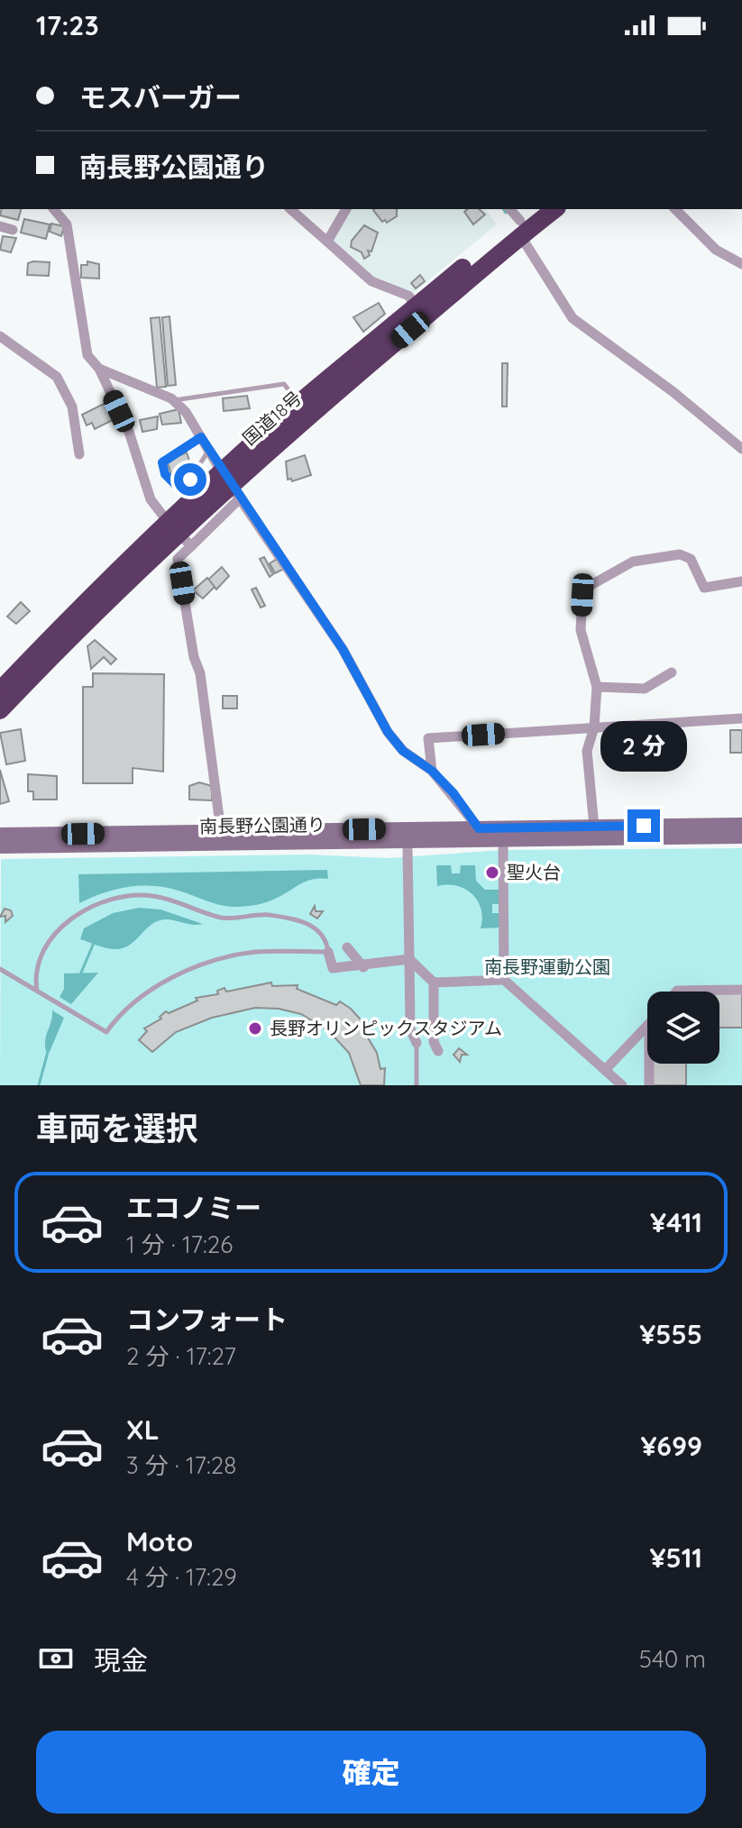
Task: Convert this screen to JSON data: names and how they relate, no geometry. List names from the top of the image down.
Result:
{
  "streets": {
    "highway": ["国道18号"],
    "street": ["南長野公園通り"]
  },
  "parks": ["南長野運動公園"],
  "places": ["聖火台", "長野オリンピックスタジアム"],
  "page": {
    "status": "17:23",
    "banner": ["モスバーガー", "南長野公園通り"],
    "bubble": "2 分",
    "heading": "車両を選択",
    "list": [
      {
        "name": "エコノミー",
        "note": "1 分 · 17:26",
        "value": "¥411"
      },
      {
        "name": "コンフォート",
        "note": "2 分 · 17:27",
        "value": "¥555"
      },
      {
        "name": "XL",
        "note": "3 分 · 17:28",
        "value": "¥699"
      },
      {
        "name": "Moto",
        "note": "4 分 · 17:29",
        "value": "¥511"
      }
    ],
    "pay": ["現金", "540 m"],
    "buttons": "確定"
  }
}
